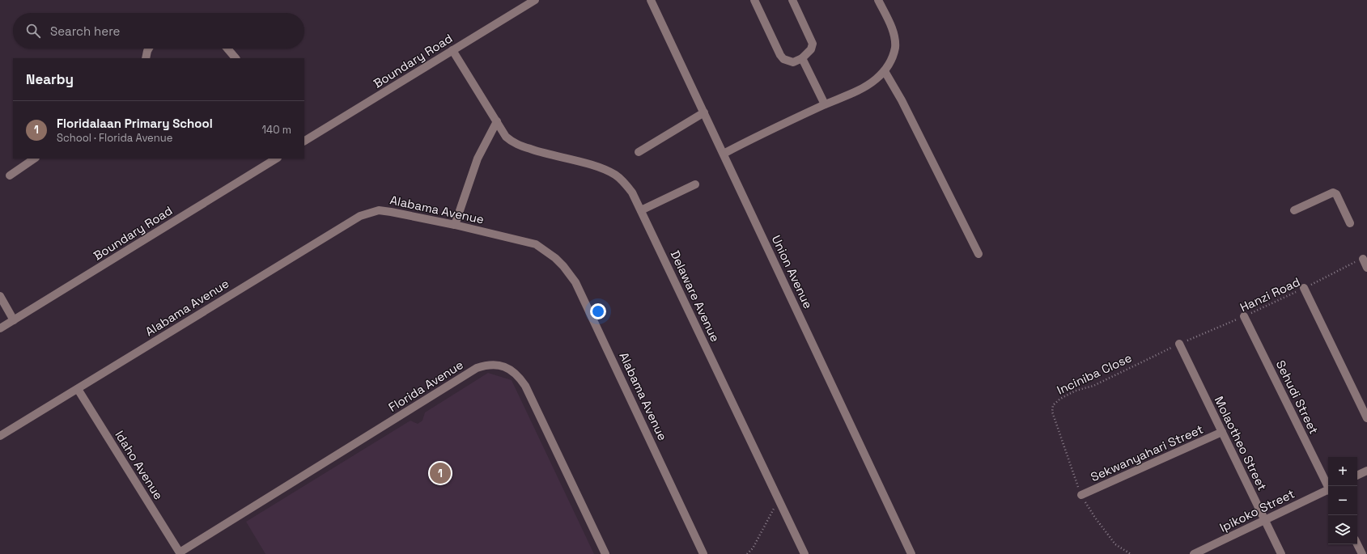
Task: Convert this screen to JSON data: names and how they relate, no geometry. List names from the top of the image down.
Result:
{
  "streets": {
    "street": [
      "Boundary Road",
      "Alabama Avenue",
      "Union Avenue",
      "Delaware Avenue",
      "Florida Avenue",
      "Sehudi Street",
      "Molaotheo Street",
      "Sekwanyahari Street",
      "Idaho Avenue",
      "Ipikoko Street"
    ],
    "path": ["Hanzi Road", "Inciniba Close"]
  },
  "crossings": [
    ["Boundary Road", "Delaware Avenue"],
    ["Alabama Avenue", "Idaho Avenue"],
    ["Hanzi Road", "Inciniba Close"],
    ["Hanzi Road", "Sehudi Street"],
    ["Hanzi Road", "Molaotheo Street"],
    ["Inciniba Close", "Molaotheo Street"],
    ["Inciniba Close", "Sekwanyahari Street"],
    ["Florida Avenue", "Idaho Avenue"],
    ["Molaotheo Street", "Sekwanyahari Street"],
    ["Molaotheo Street", "Ipikoko Street"]
  ],
  "page": {
    "search": "Search here",
    "heading": "Nearby",
    "list": [
      {
        "mark": "1",
        "name": "Floridalaan Primary School",
        "note": "School · Florida Avenue",
        "value": "140 m"
      }
    ],
    "map_buttons": ["+", "−"],
    "pins": "1"
  }
}
